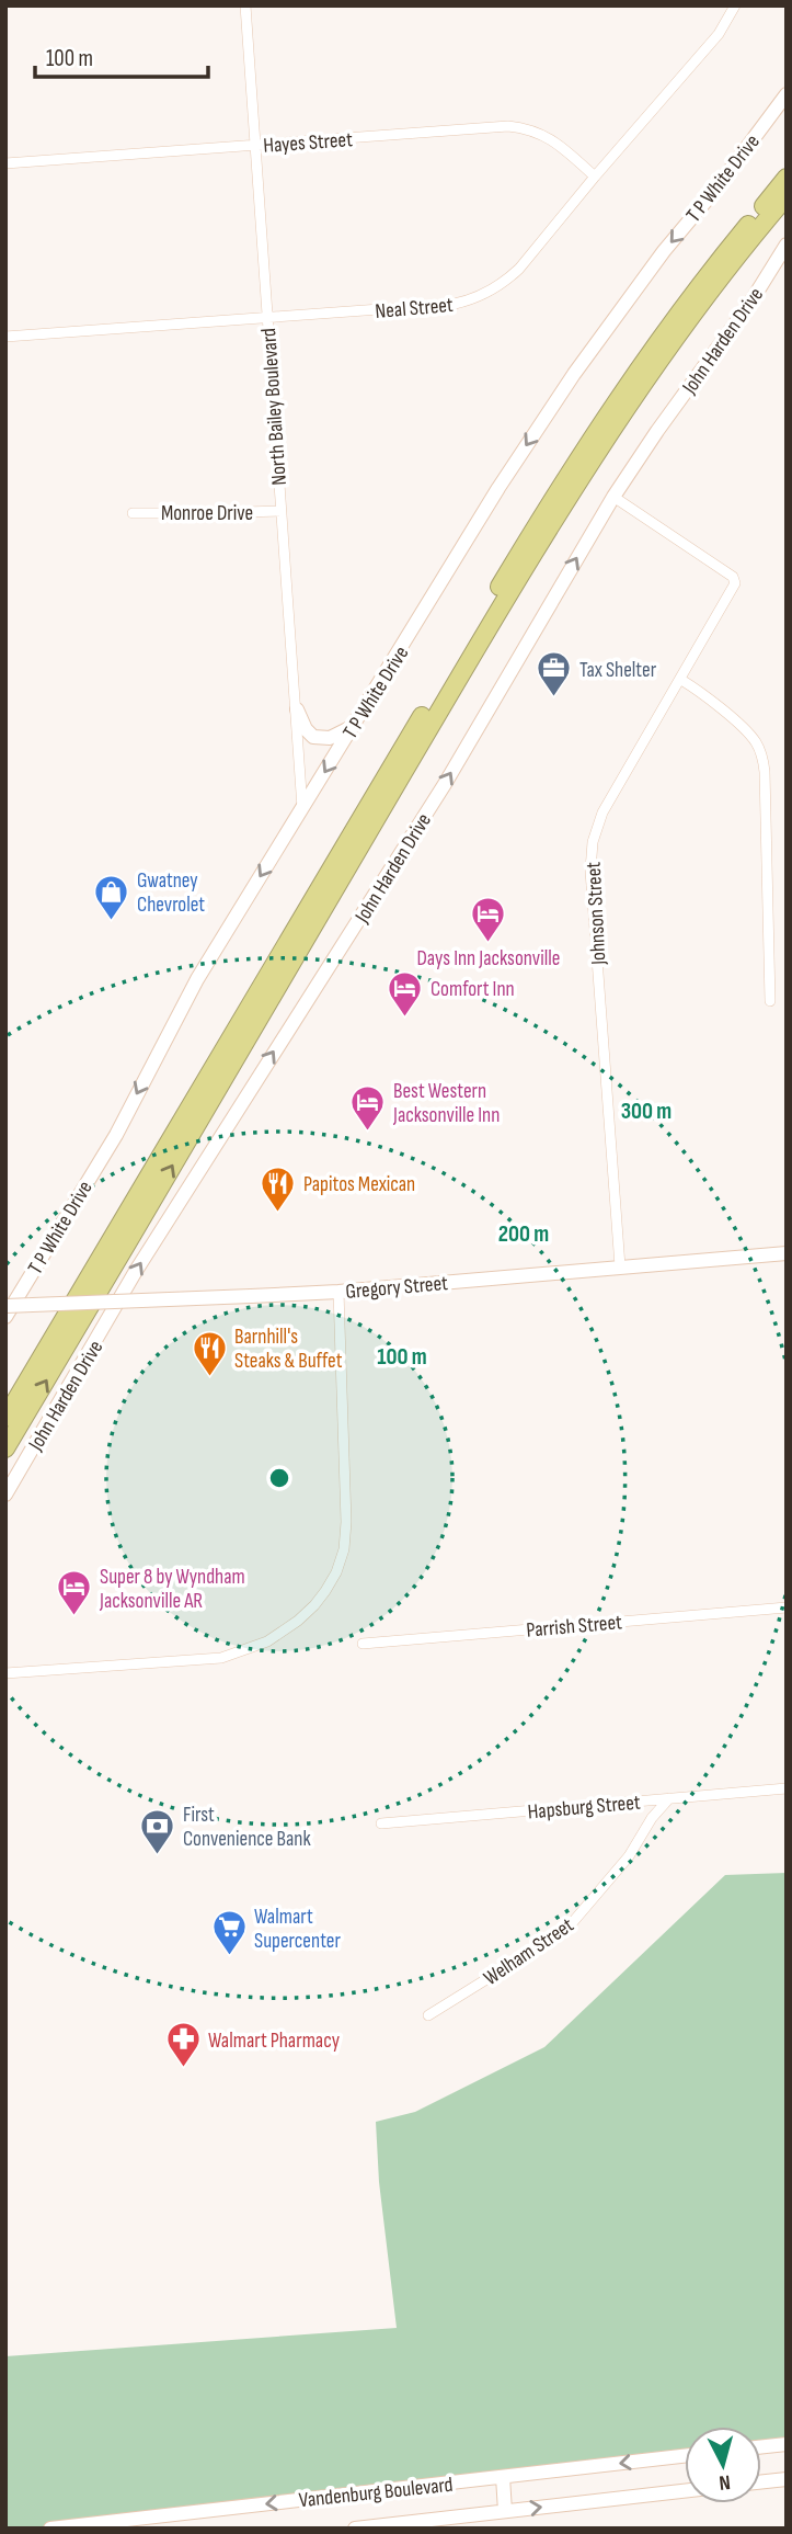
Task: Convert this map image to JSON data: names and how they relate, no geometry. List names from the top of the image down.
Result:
{
  "streets": {
    "main road": [
      "T P White Drive",
      "John Harden Drive",
      "Gregory Street",
      "Vandenburg Boulevard"
    ],
    "street": [
      "Hayes Street",
      "Neal Street",
      "North Bailey Boulevard",
      "Monroe Drive",
      "Johnson Street",
      "Parrish Street",
      "Hapsburg Street",
      "Welham Street"
    ]
  },
  "crossings": [
    ["Hayes Street", "Neal Street"],
    ["Hayes Street", "North Bailey Boulevard"],
    ["T P White Drive", "North Bailey Boulevard"],
    ["Neal Street", "North Bailey Boulevard"],
    ["John Harden Drive", "Johnson Street"],
    ["North Bailey Boulevard", "Monroe Drive"],
    ["Johnson Street", "Gregory Street"],
    ["Hapsburg Street", "Welham Street"]
  ],
  "one_way": ["T P White Drive", "John Harden Drive"],
  "places": {
    "office": ["Tax Shelter"],
    "shop": ["Gwatney Chevrolet"],
    "hotel": [
      "Days Inn Jacksonville",
      "Comfort Inn",
      "Best Western Jacksonville Inn",
      "Super 8 by Wyndham Jacksonville AR"
    ],
    "restaurant": ["Papitos Mexican", "Barnhill's Steaks & Buffet"],
    "bank": ["First Convenience Bank"],
    "supermarket": ["Walmart Supercenter"],
    "pharmacy": ["Walmart Pharmacy"]
  },
  "scale_bar": "100 m",
  "north": "bottom",
  "rings": ["300 m", "200 m", "100 m"]
}
